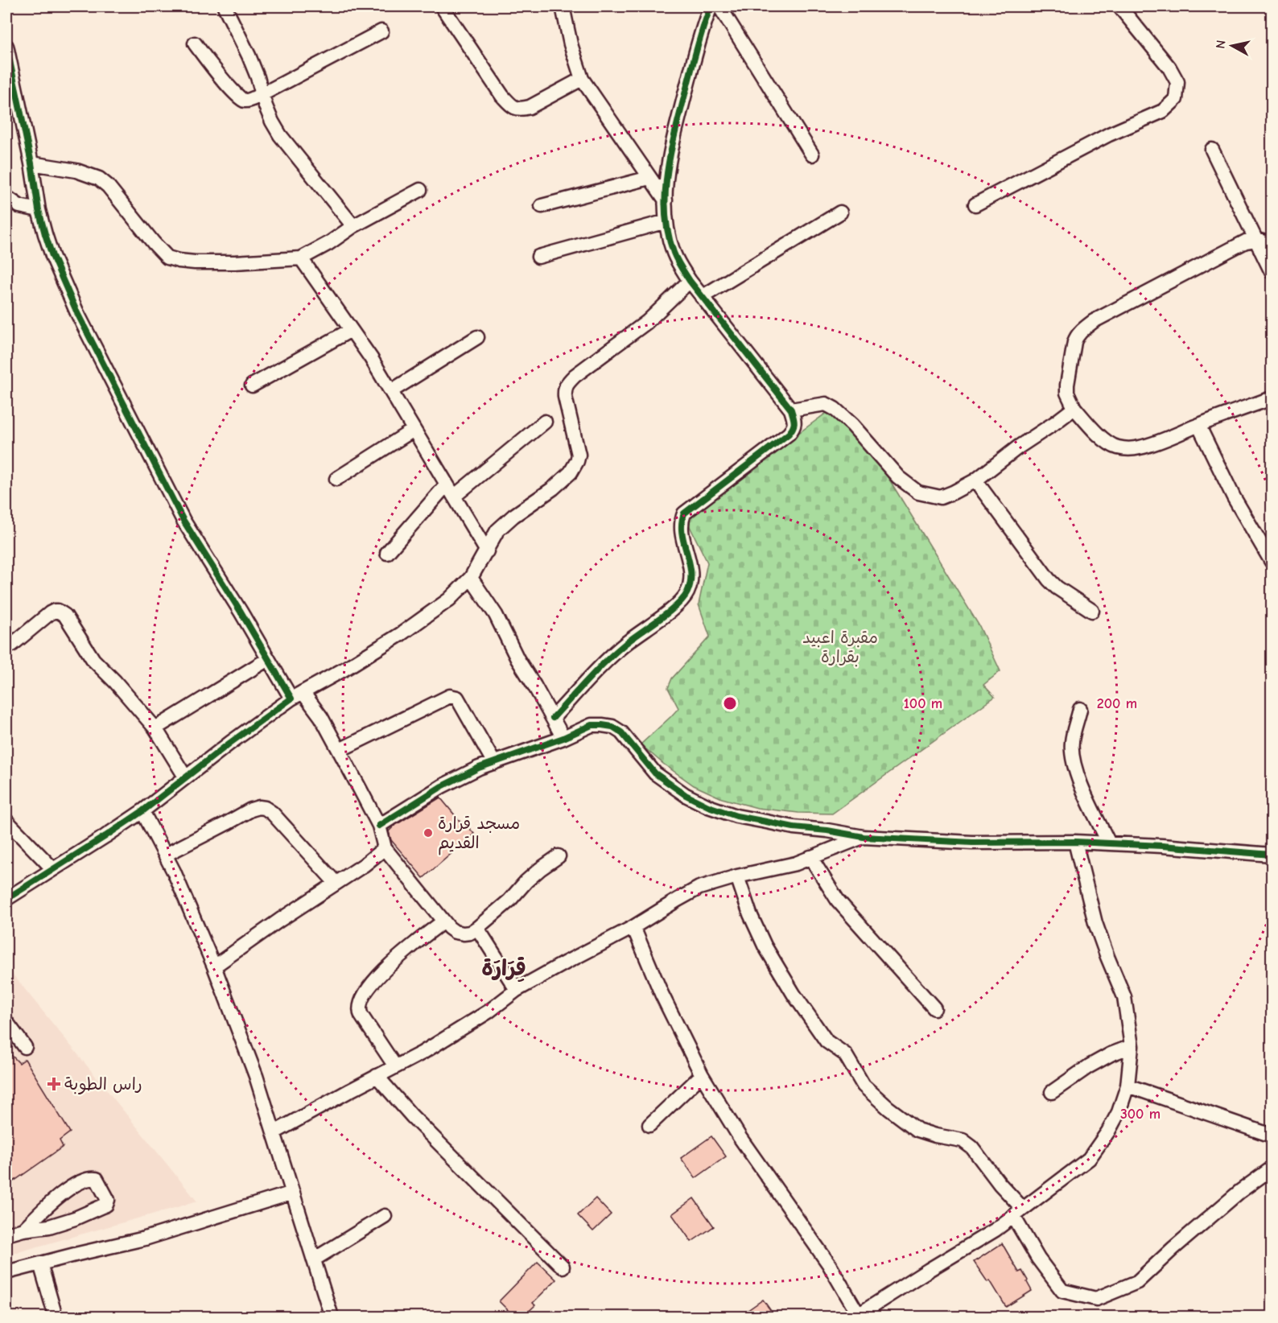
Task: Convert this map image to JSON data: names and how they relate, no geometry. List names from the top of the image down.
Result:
{
  "districts": ["قِرَارَة"],
  "parks": ["مقبرة اعبيد بقرارة"],
  "places": {
    "other": ["مسجد قرارة القديم"],
    "health": ["راس الطوبة"]
  },
  "north": "left",
  "rings": ["100 m", "200 m", "300 m"]
}
